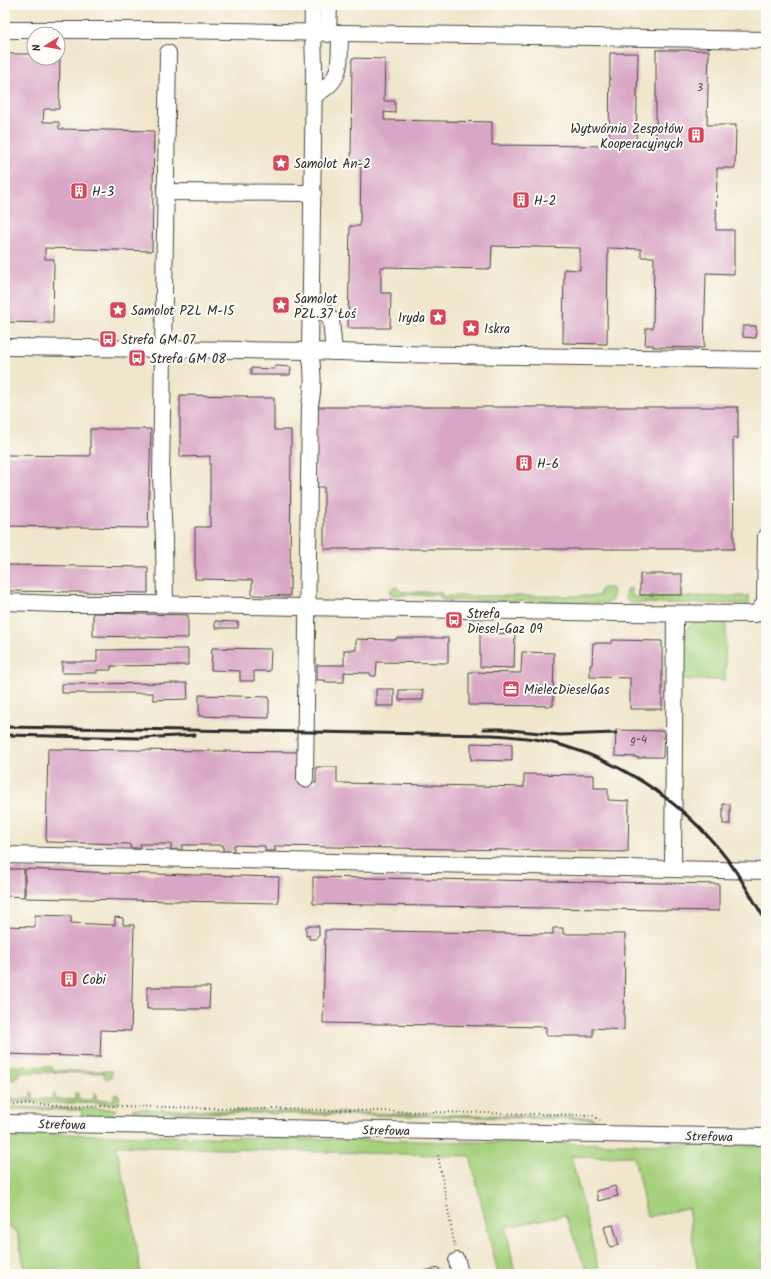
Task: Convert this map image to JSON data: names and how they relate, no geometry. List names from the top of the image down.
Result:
{
  "streets": {
    "street": ["Strefowa"]
  },
  "places": {
    "building": [
      "Wytwórnia Zespołów Kooperacyjnych",
      "H-3",
      "H-2",
      "H-6",
      "Cobi"
    ],
    "place": [
      "Samolot An-2",
      "Samolot PZL.37 Łoś",
      "Samolot PZL M-15",
      "Iryda",
      "Iskra"
    ],
    "bus stop": ["Strefa GM 07", "Strefa GM 08", "Strefa Diesel-Gaz 09"],
    "office": ["MielecDieselGas"]
  },
  "house_numbers": ["3", "g-4"],
  "north": "left"
}
